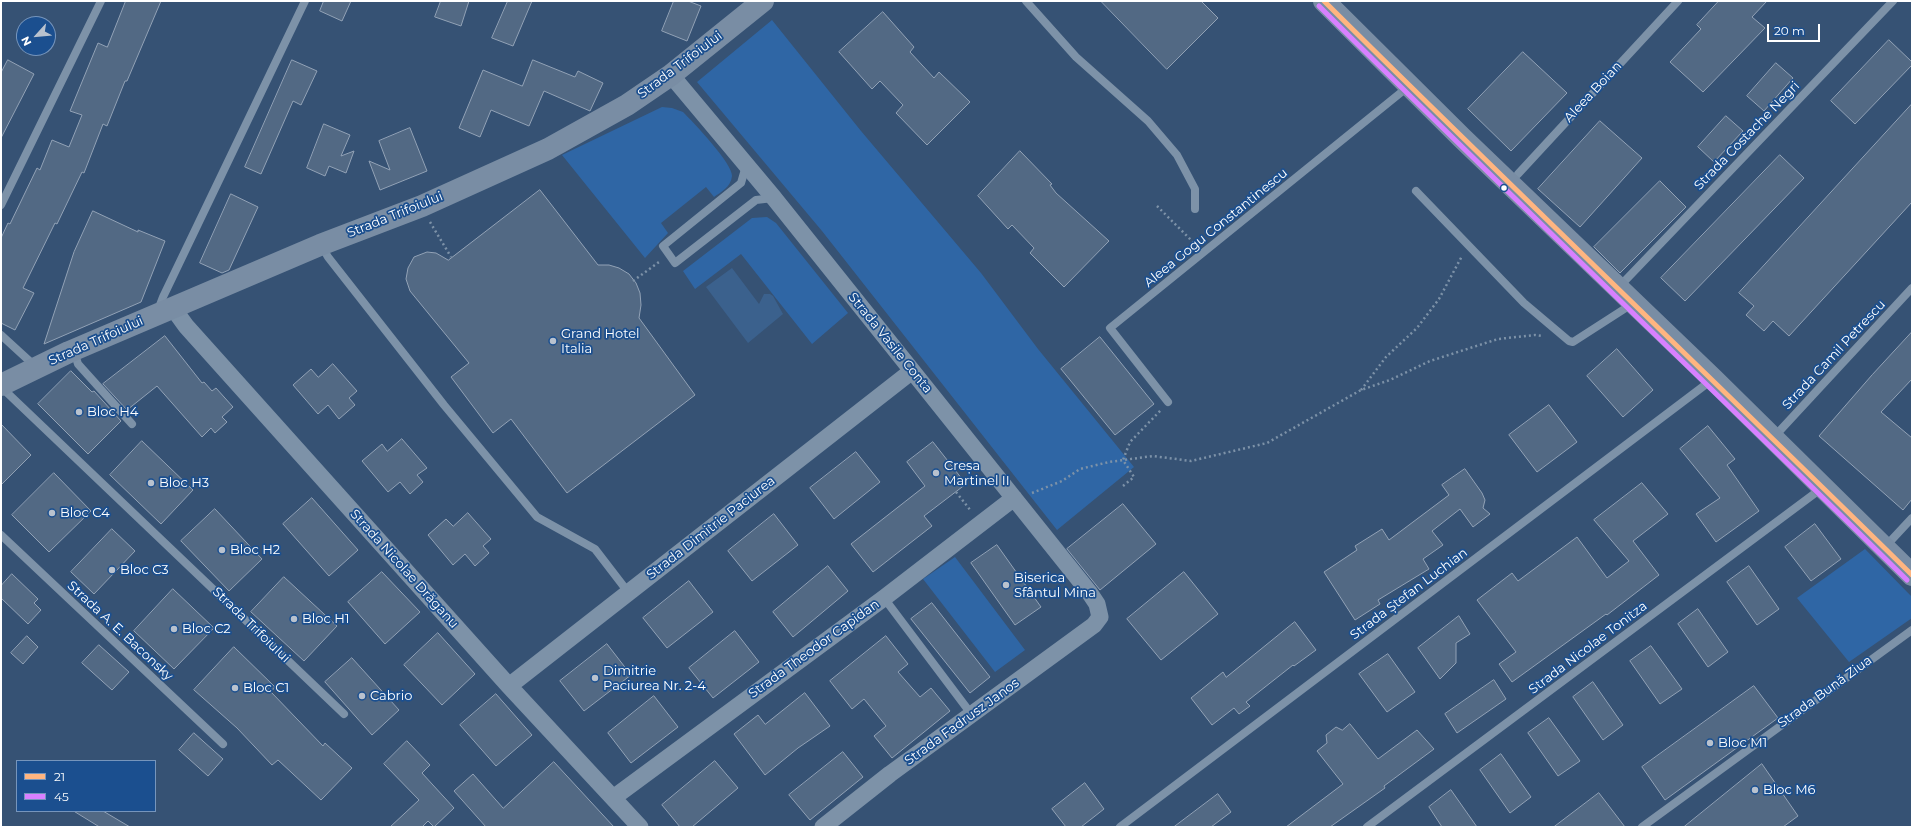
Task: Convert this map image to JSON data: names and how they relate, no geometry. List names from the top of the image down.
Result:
{
  "streets": {
    "street": [
      "Strada Trifoiului",
      "Strada Vasile Conta",
      "Strada Dimitrie Paciurea",
      "Strada Nicolae Drăganu",
      "Strada Theodor Capidan",
      "Strada Fadrusz Janos"
    ],
    "lane": [
      "Aleea Boian",
      "Strada Costache Negri",
      "Aleea Gogu Constantinescu",
      "Strada Camil Petrescu",
      "Strada Ștefan Luchian",
      "Strada A. E. Baconsky",
      "Strada Nicolae Tonitza",
      "Strada Bună Ziua"
    ]
  },
  "crossings": [
    ["Strada Trifoiului", "Strada Vasile Conta"],
    ["Strada Trifoiului", "Strada Nicolae Drăganu"],
    ["Strada Vasile Conta", "Strada Dimitrie Paciurea"],
    ["Strada Vasile Conta", "Strada Theodor Capidan"],
    ["Strada Vasile Conta", "Strada Fadrusz Janos"],
    ["Strada Dimitrie Paciurea", "Strada Nicolae Drăganu"],
    ["Strada Nicolae Drăganu", "Strada Theodor Capidan"]
  ],
  "places": [
    "Grand Hotel Italia",
    "Bloc H4",
    "Creșa Martinel II",
    "Bloc H3",
    "Bloc C4",
    "Bloc H2",
    "Bloc C3",
    "Biserica Sfântul Mina",
    "Bloc H1",
    "Bloc C2",
    "Dimitrie Paciurea Nr. 2-4",
    "Bloc C1",
    "Cabrio",
    "Bloc M1",
    "Bloc M6"
  ],
  "lines": ["transit line 21", "transit line 45"],
  "legend": ["21", "45"],
  "scale_bar": "20 m",
  "north": "bottom left"
}
